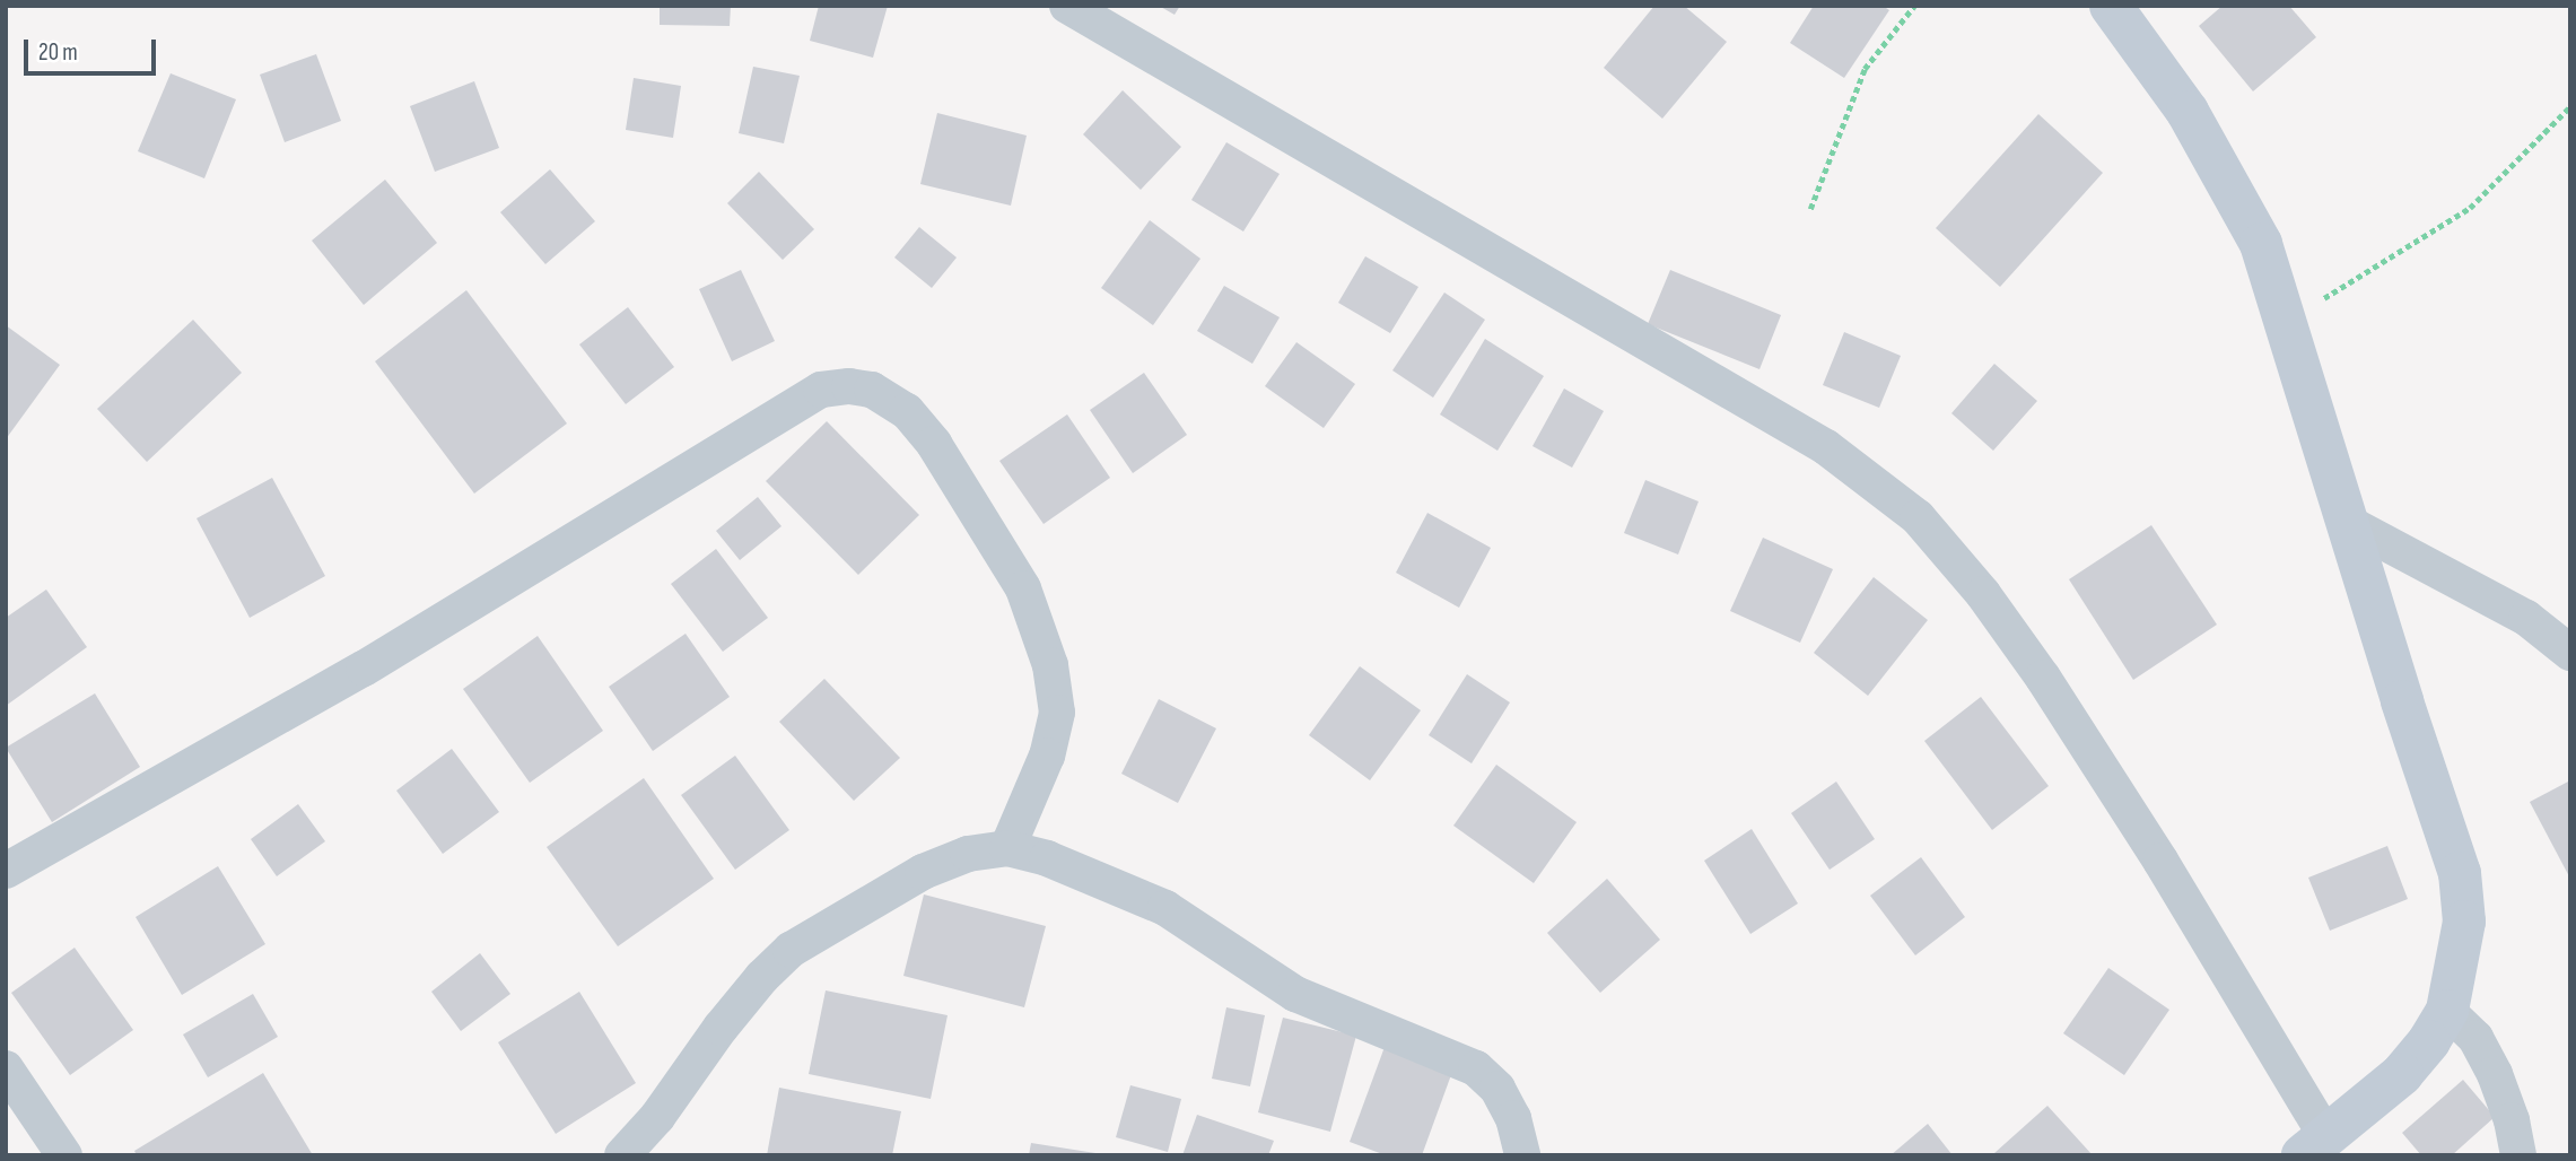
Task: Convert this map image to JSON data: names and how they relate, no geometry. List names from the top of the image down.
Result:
{
  "scale_bar": "20 m"
}
